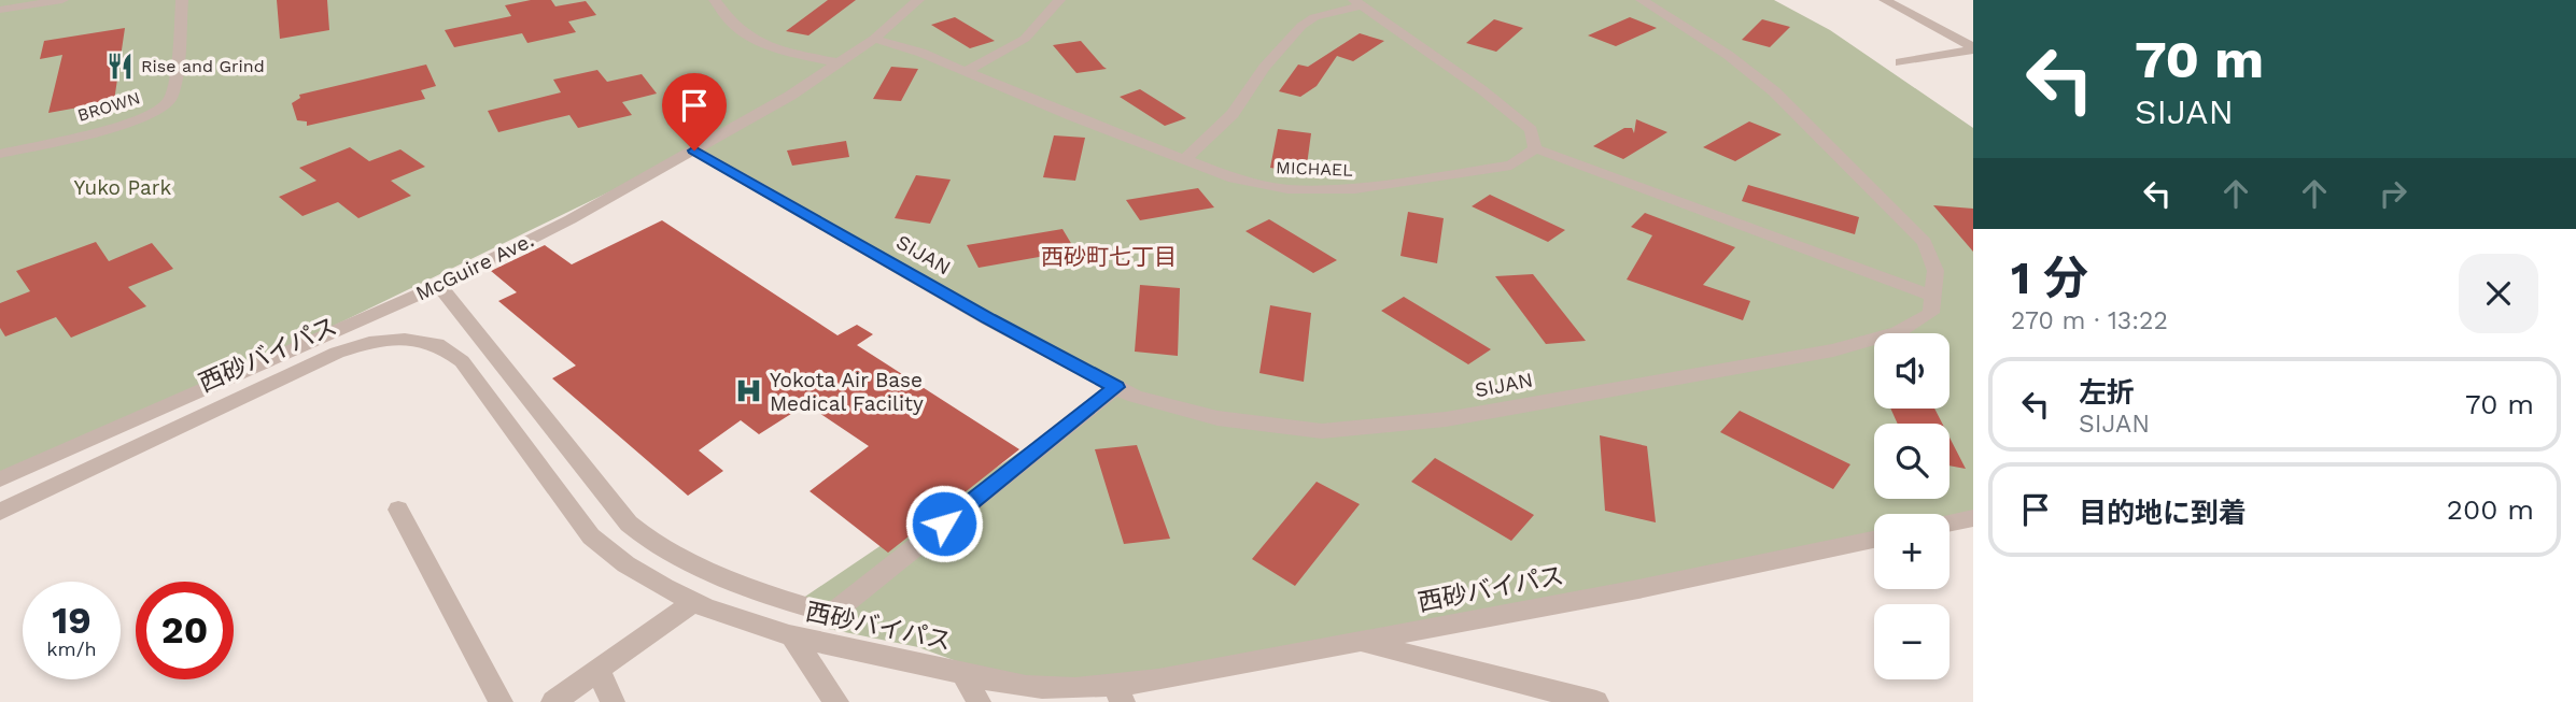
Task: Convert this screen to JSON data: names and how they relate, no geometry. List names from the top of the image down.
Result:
{
  "streets": {
    "street": [
      "BROWN",
      "MICHAEL",
      "SIJAN",
      "McGuire Ave.",
      "西砂バイパス"
    ]
  },
  "crossings": [
    ["MICHAEL", "McGuire Ave."],
    ["SIJAN", "McGuire Ave."]
  ],
  "districts": ["西砂町七丁目"],
  "parks": ["Yuko Park"],
  "places": {
    "restaurant": ["Rise and Grind"],
    "hospital": ["Yokota Air Base Medical Facility"]
  },
  "page": {
    "turn": ["70 m", "SIJAN"],
    "heading": ["1 分", "270 m · 13:22"],
    "map_buttons": ["+", "−"],
    "list": [
      {
        "name": "左折",
        "note": "SIJAN",
        "value": "70 m"
      },
      {
        "name": "目的地に到着",
        "value": "200 m"
      }
    ],
    "speed": "19 km/h",
    "limit": "20"
  }
}
